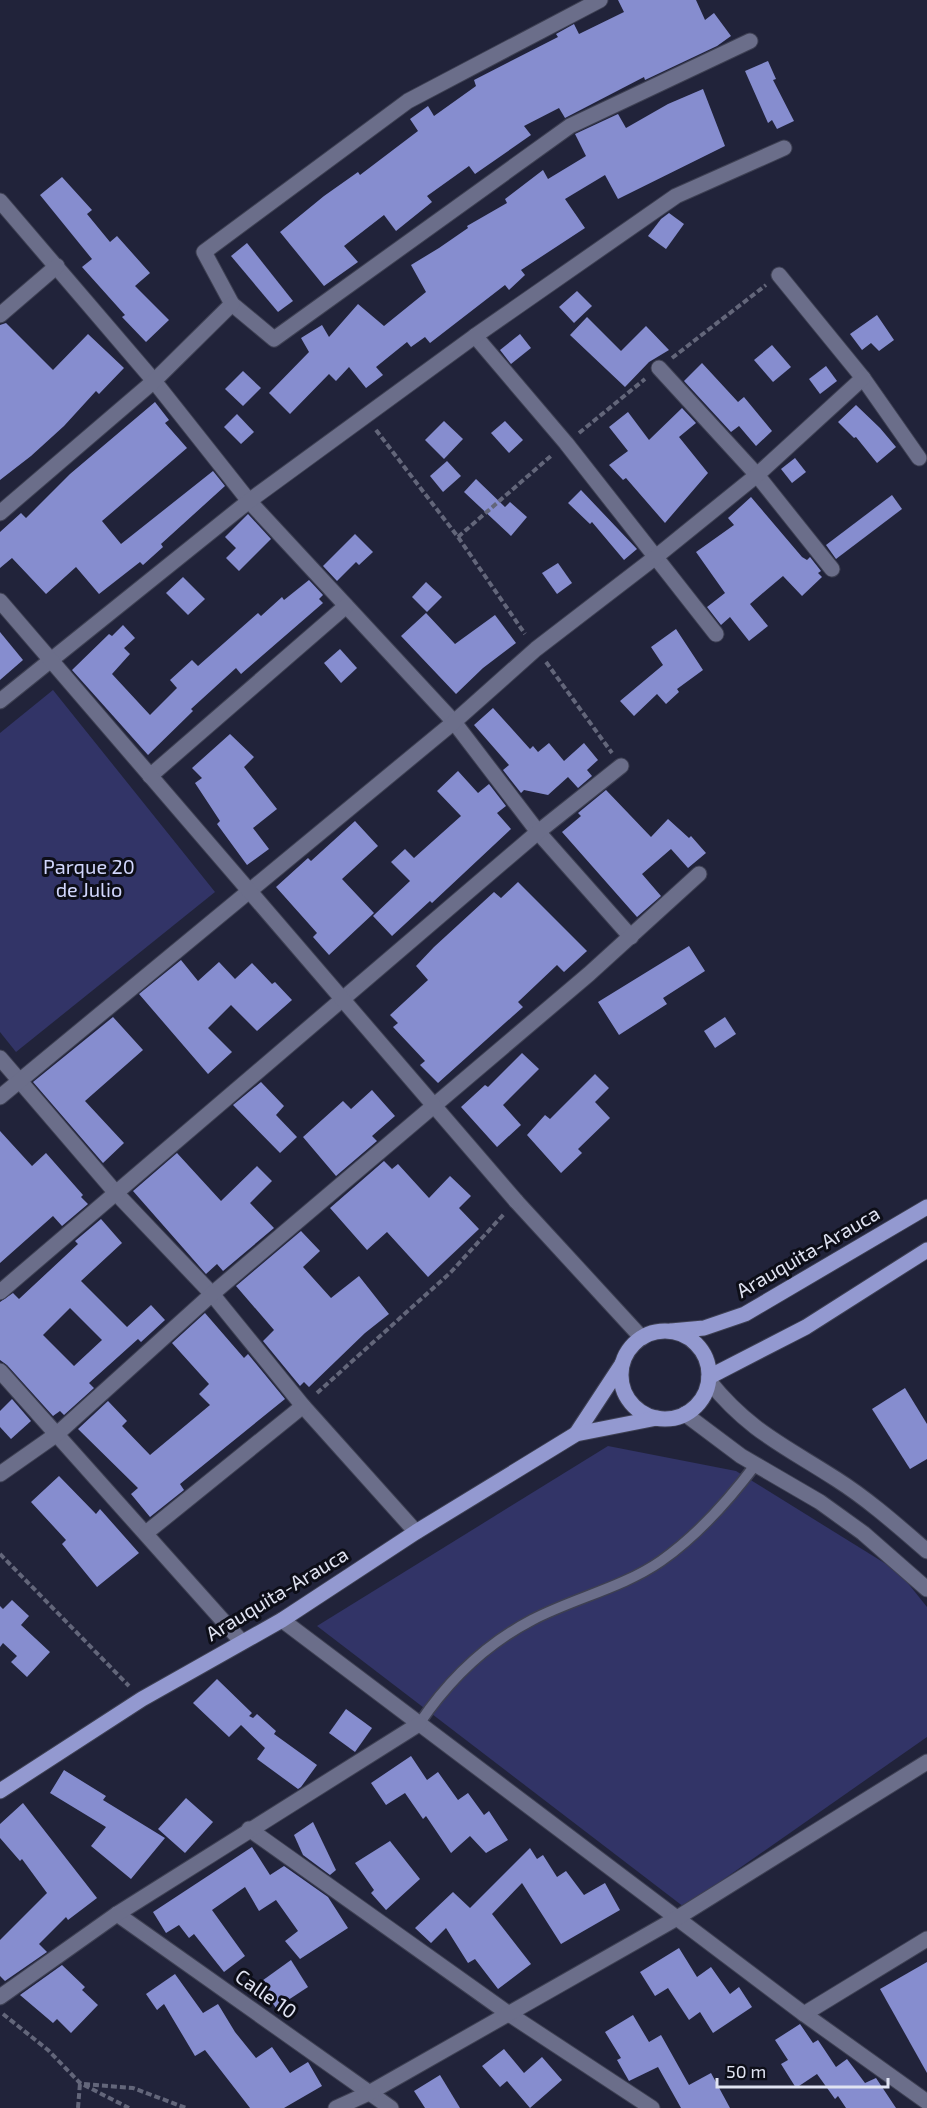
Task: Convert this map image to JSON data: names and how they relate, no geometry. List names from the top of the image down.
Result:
{
  "streets": {
    "main road": ["Arauquita-Arauca"],
    "street": ["Calle 10"]
  },
  "parks": ["Parque 20 de Julio"],
  "scale_bar": "50 m"
}
